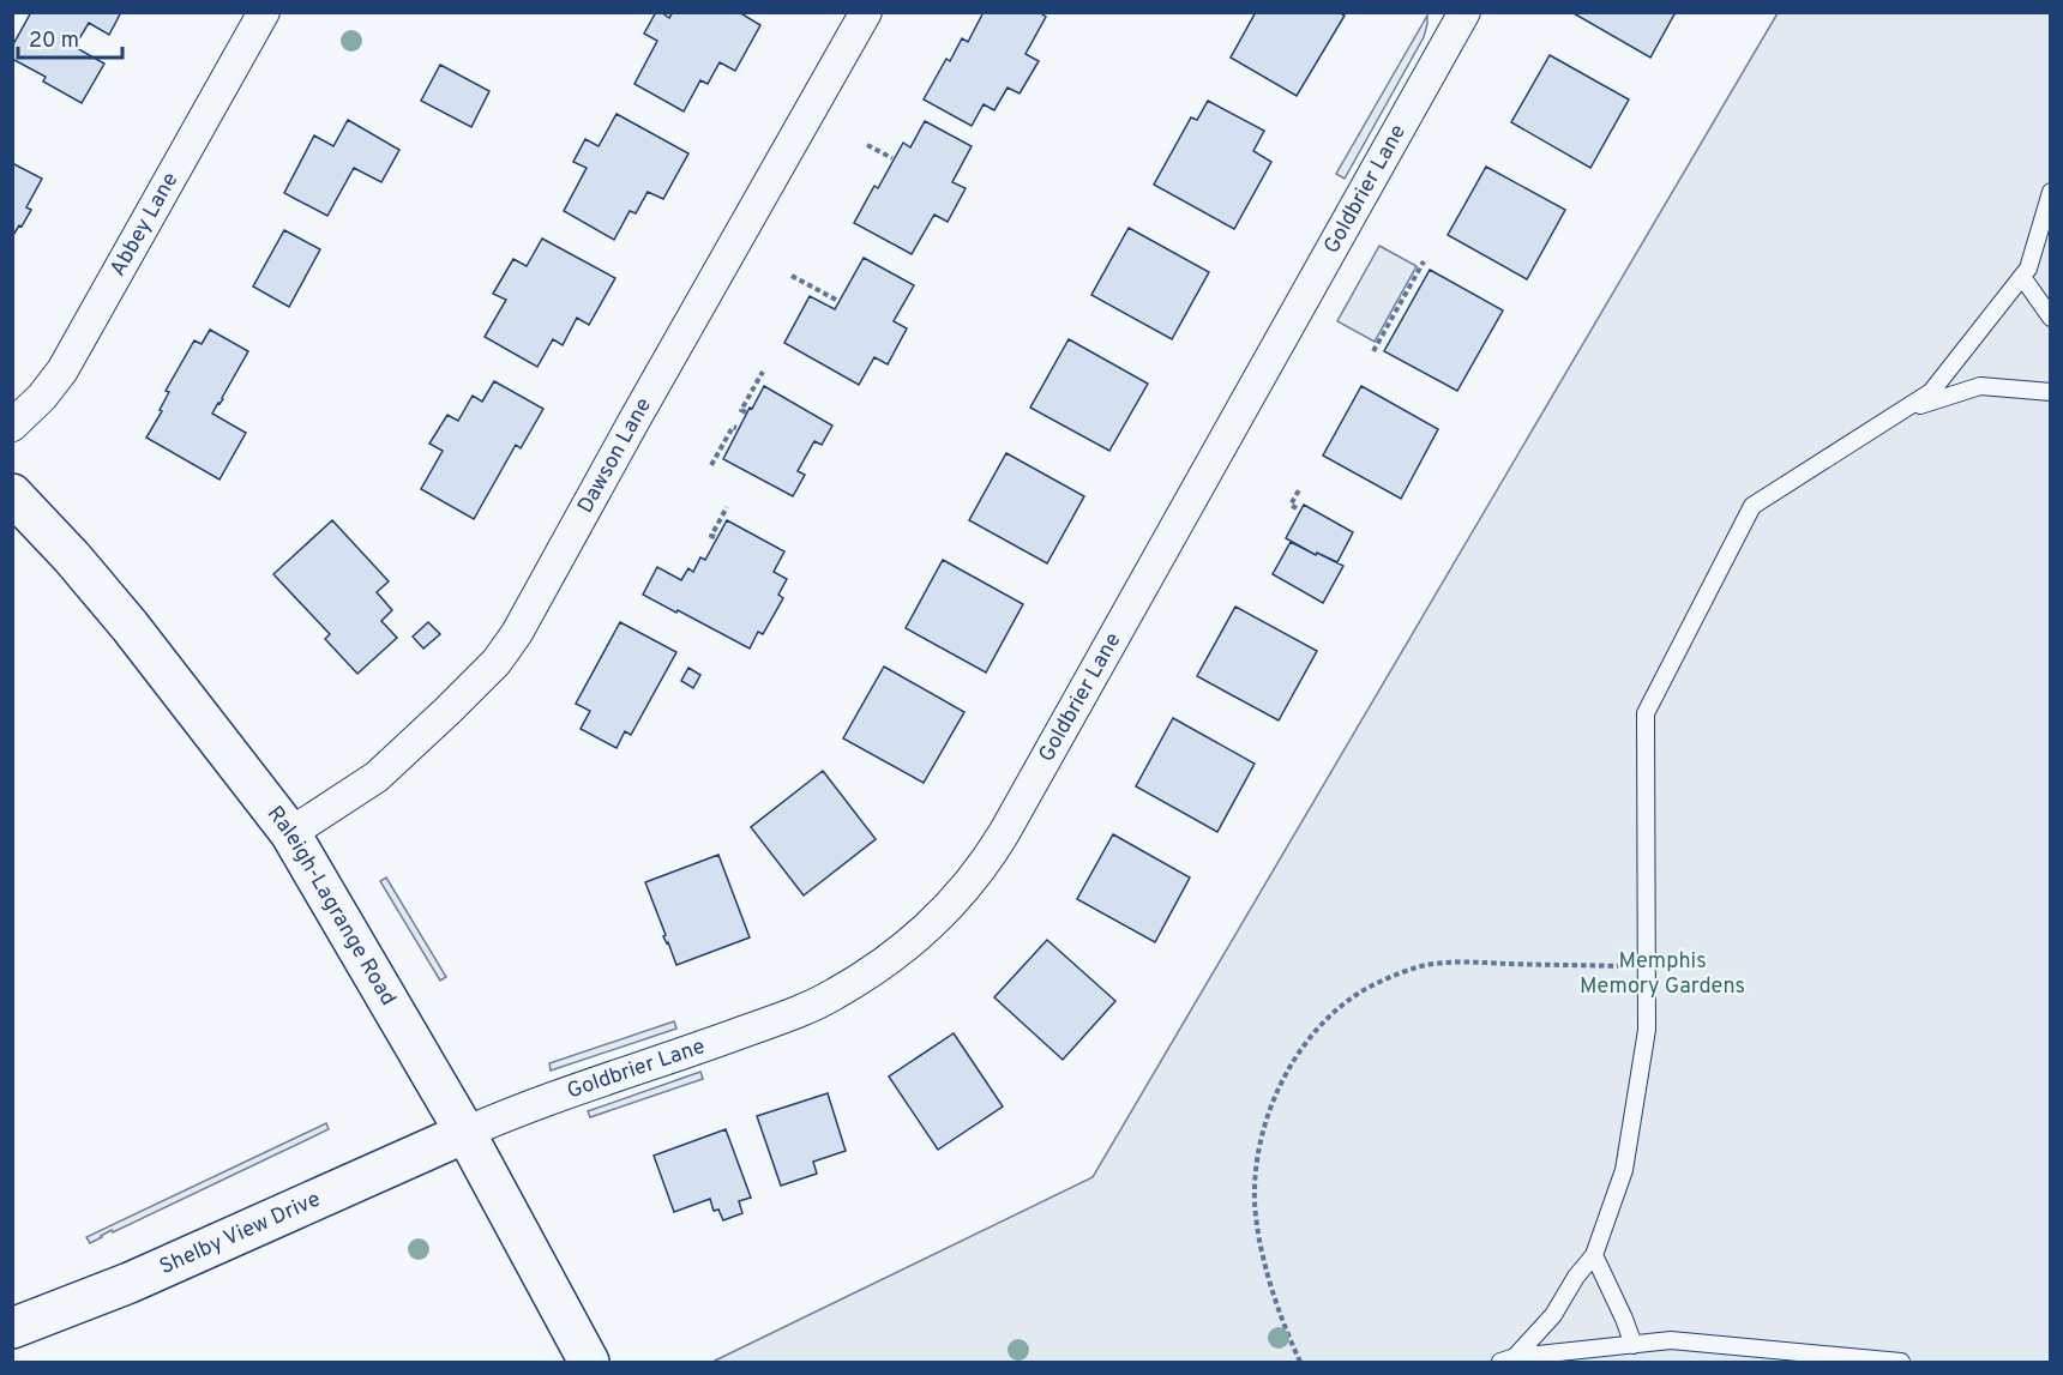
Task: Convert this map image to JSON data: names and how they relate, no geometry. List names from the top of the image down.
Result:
{
  "streets": {
    "main road": ["Raleigh-Lagrange Road", "Shelby View Drive"],
    "street": ["Goldbrier Lane", "Abbey Lane", "Dawson Lane"]
  },
  "crossings": [
    ["Goldbrier Lane", "Raleigh-Lagrange Road"],
    ["Goldbrier Lane", "Shelby View Drive"],
    ["Dawson Lane", "Raleigh-Lagrange Road"],
    ["Raleigh-Lagrange Road", "Shelby View Drive"]
  ],
  "parks": ["Memphis Memory Gardens"],
  "scale_bar": "20 m"
}
